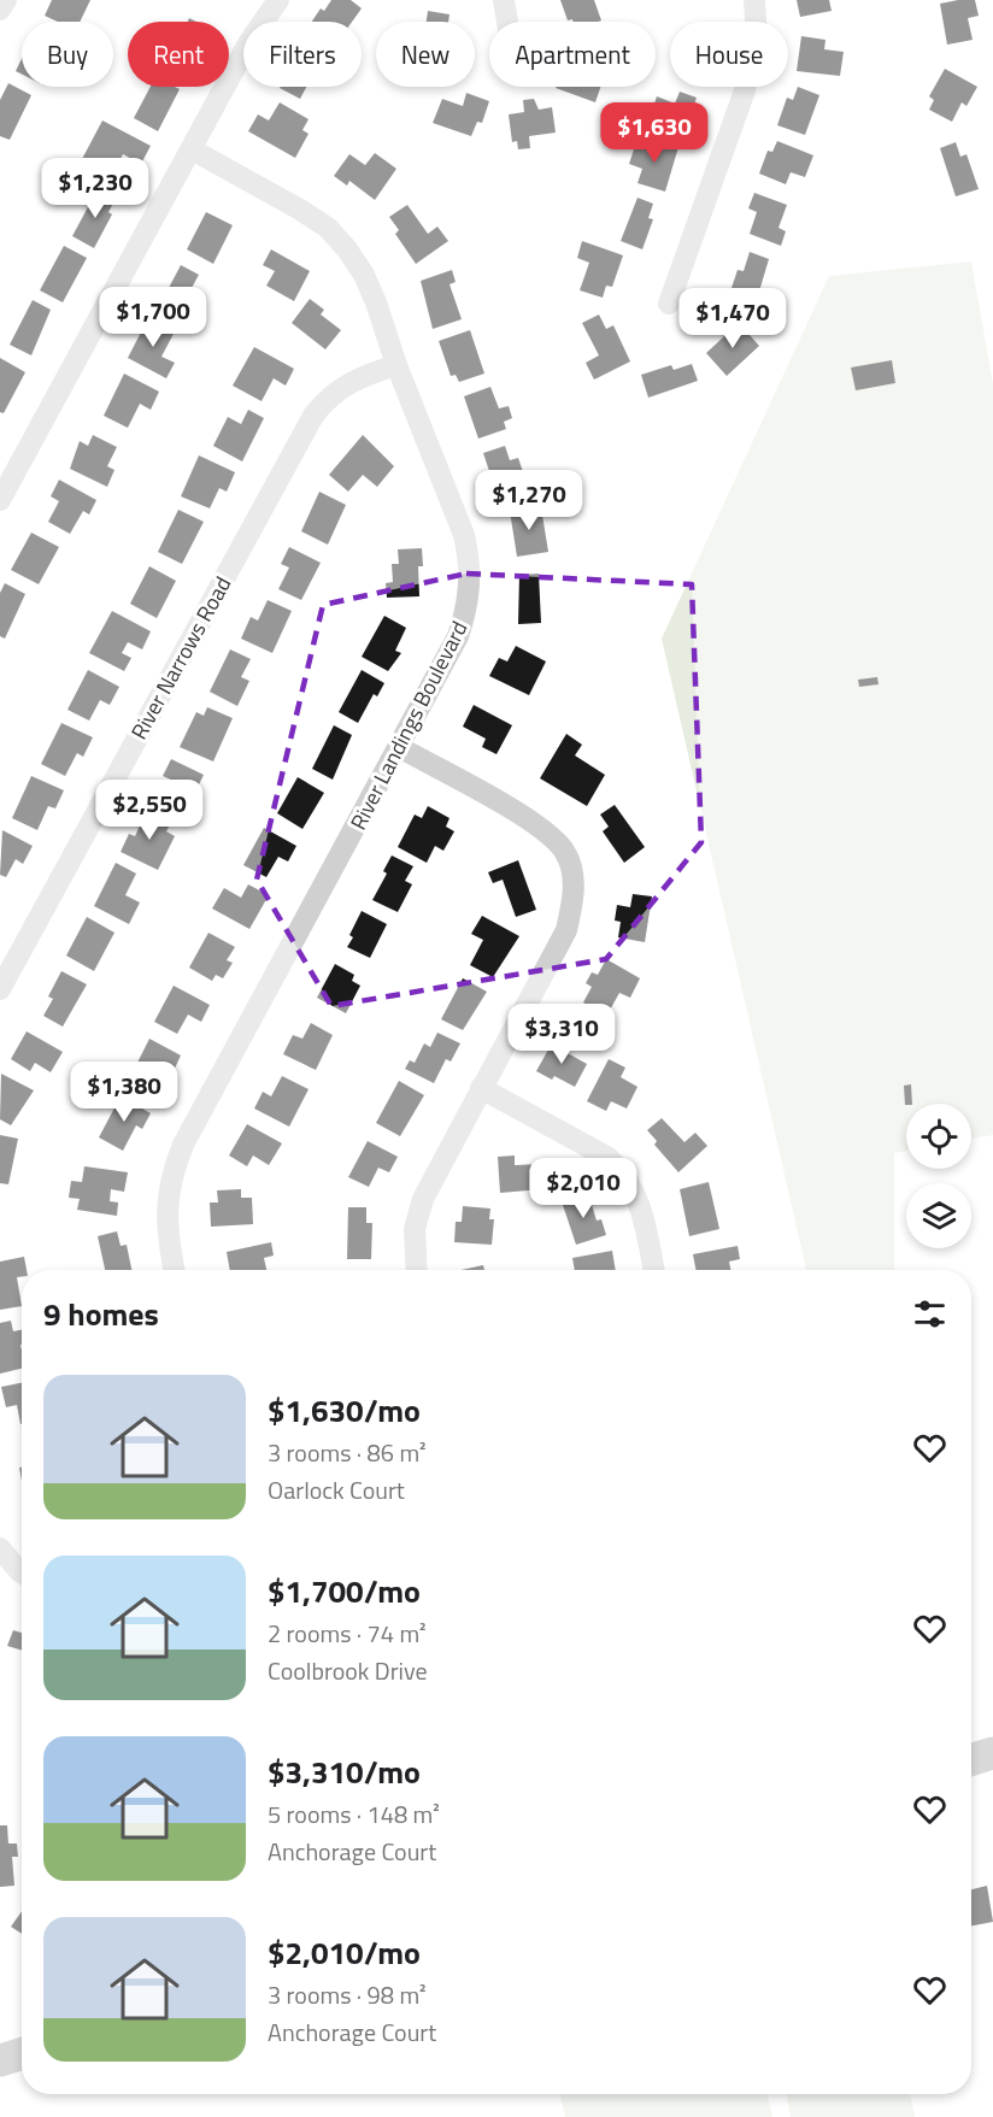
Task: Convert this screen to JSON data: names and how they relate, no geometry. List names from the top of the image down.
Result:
{
  "streets": {
    "street": ["River Narrows Road", "River Landings Boulevard"]
  },
  "crossings": [
    ["River Narrows Road", "River Landings Boulevard"]
  ],
  "page": {
    "chip": [
      "Buy",
      "Rent",
      "Filters",
      "New",
      "Apartment",
      "House"
    ],
    "price": [
      "$1,630",
      "$1,230",
      "$1,700",
      "$1,470",
      "$1,270",
      "$2,550",
      "$3,310",
      "$1,380",
      "$2,010"
    ],
    "heading": "9 homes",
    "list": [
      {
        "name": "$1,630/mo",
        "note": "3 rooms · 86 m² · Oarlock Court"
      },
      {
        "name": "$1,700/mo",
        "note": "2 rooms · 74 m² · Coolbrook Drive"
      },
      {
        "name": "$3,310/mo",
        "note": "5 rooms · 148 m² · Anchorage Court"
      },
      {
        "name": "$2,010/mo",
        "note": "3 rooms · 98 m² · Anchorage Court"
      }
    ]
  }
}
